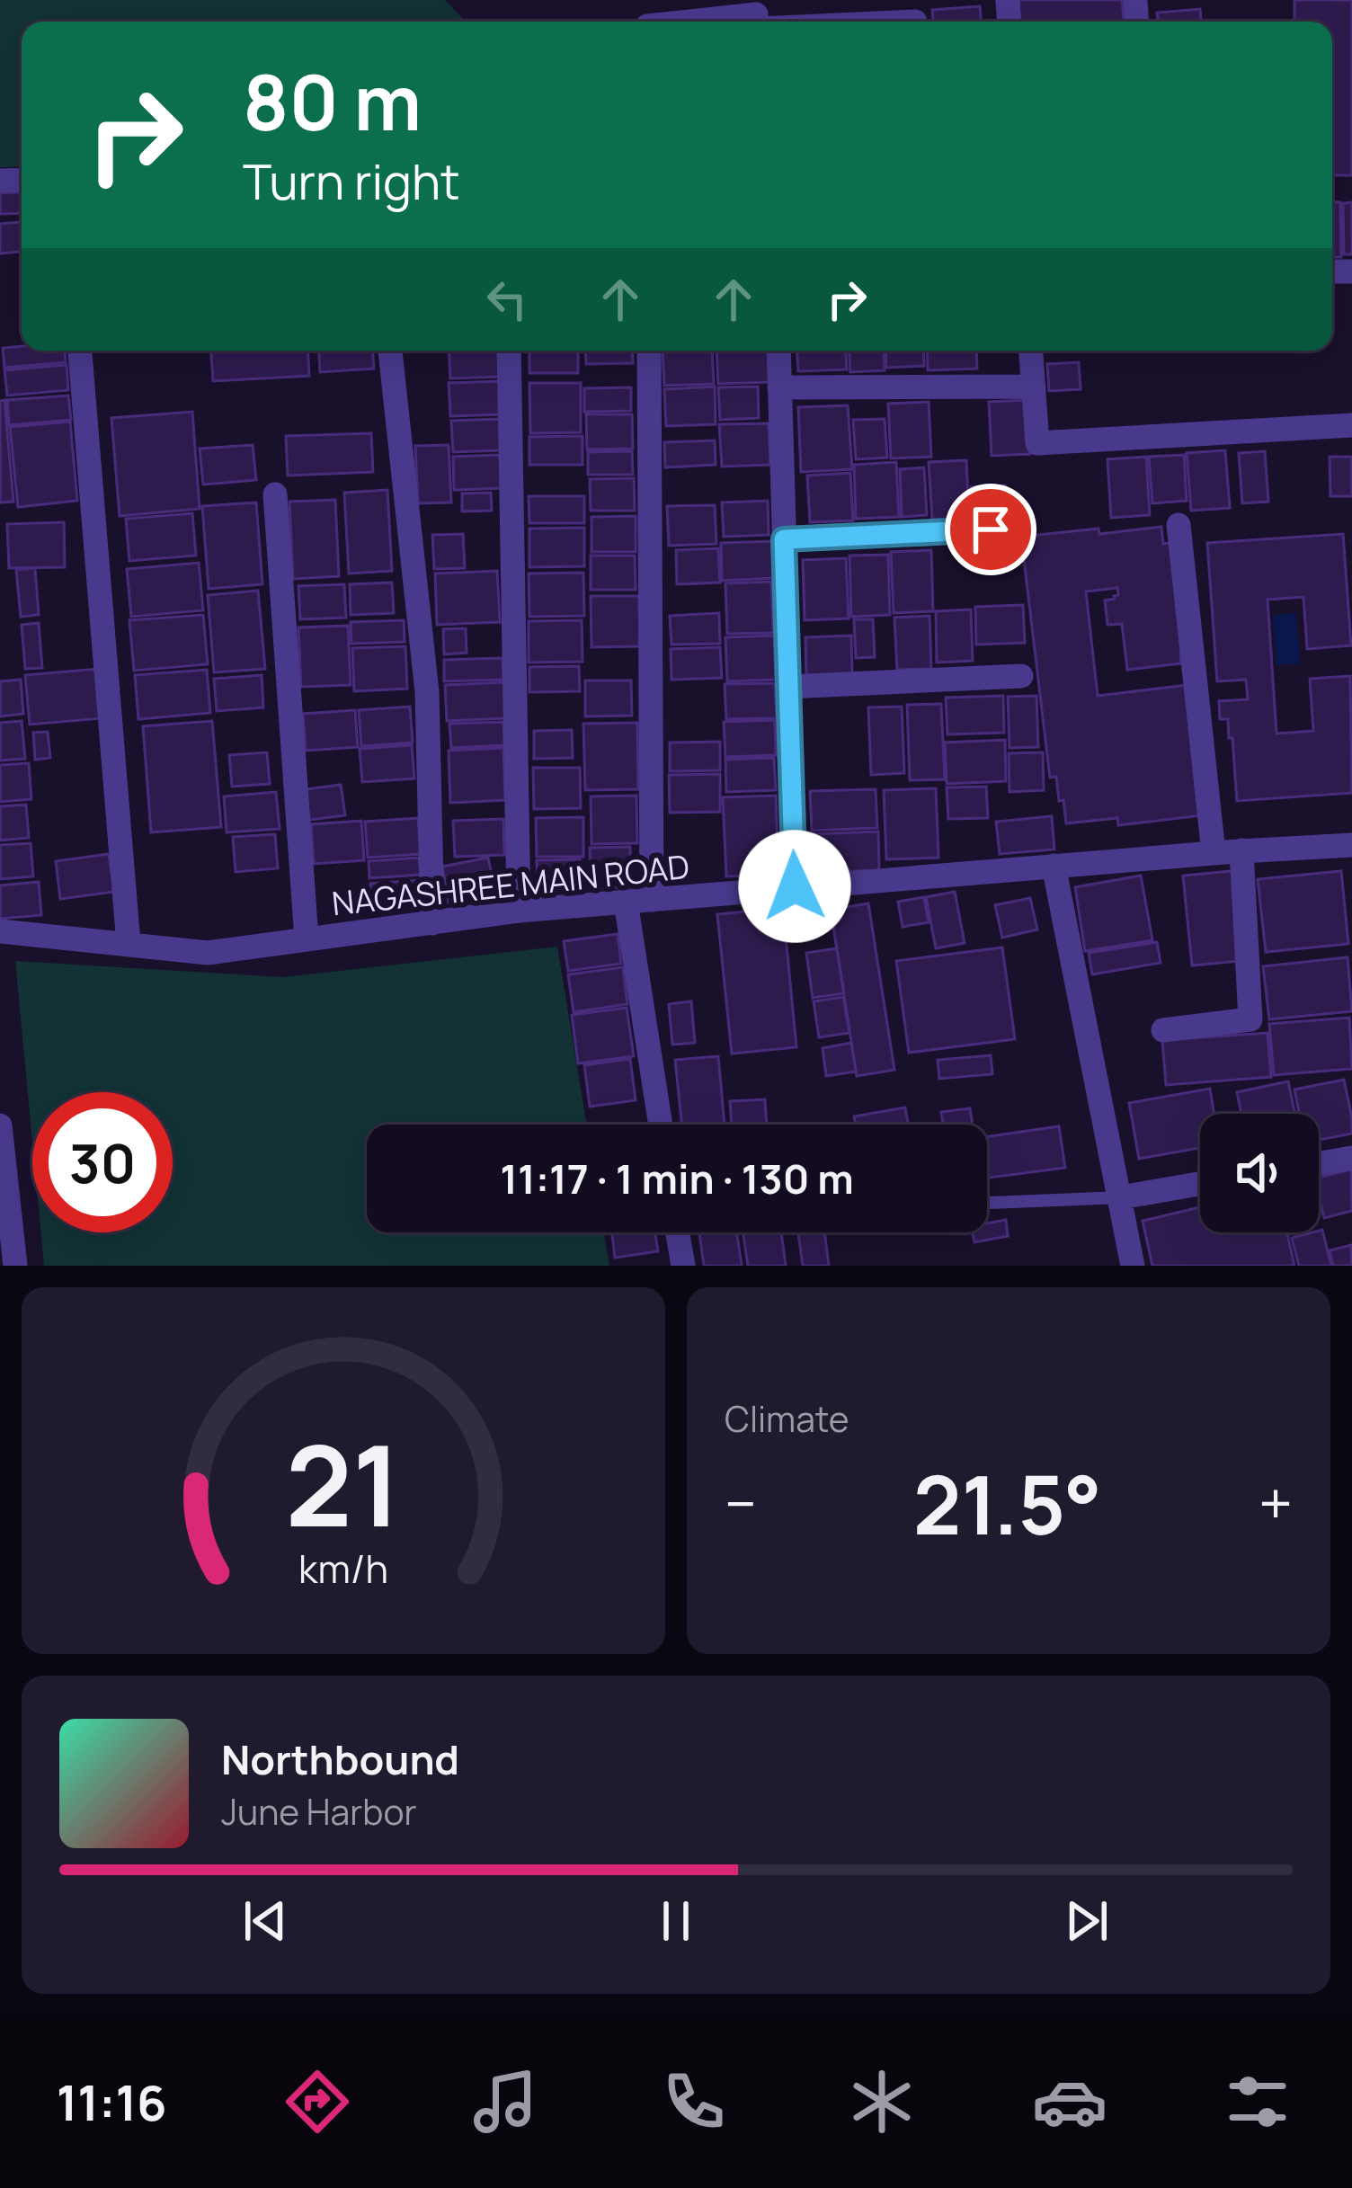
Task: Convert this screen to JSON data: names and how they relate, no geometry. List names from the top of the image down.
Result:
{
  "streets": {
    "street": ["NAGASHREE MAIN ROAD"]
  },
  "page": {
    "turn": ["80 m", "Turn right"],
    "limit": "30",
    "trip": "11:17 · 1 min · 130 m",
    "tile": "Climate",
    "heat": ["−", "21.5°", "+"],
    "song": ["Northbound", "June Harbor"],
    "tabs": "11:16",
    "gauge": ["21", "km/h"]
  }
}
